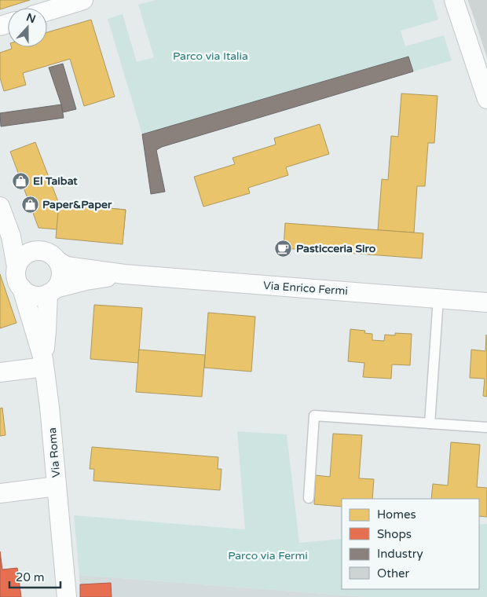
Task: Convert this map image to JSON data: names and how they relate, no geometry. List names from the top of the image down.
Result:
{
  "streets": {
    "street": ["Via Enrico Fermi", "Via Roma"]
  },
  "crossings": [
    ["Via Enrico Fermi", "Via Roma"]
  ],
  "parks": ["Parco via Italia", "Parco via Fermi"],
  "places": {
    "shop": ["El Taibat", "Paper&Paper"],
    "cafe": ["Pasticceria Siro"]
  },
  "legend": [
    "Homes",
    "Shops",
    "Industry",
    "Other"
  ],
  "scale_bar": "20 m",
  "north": "top"
}
